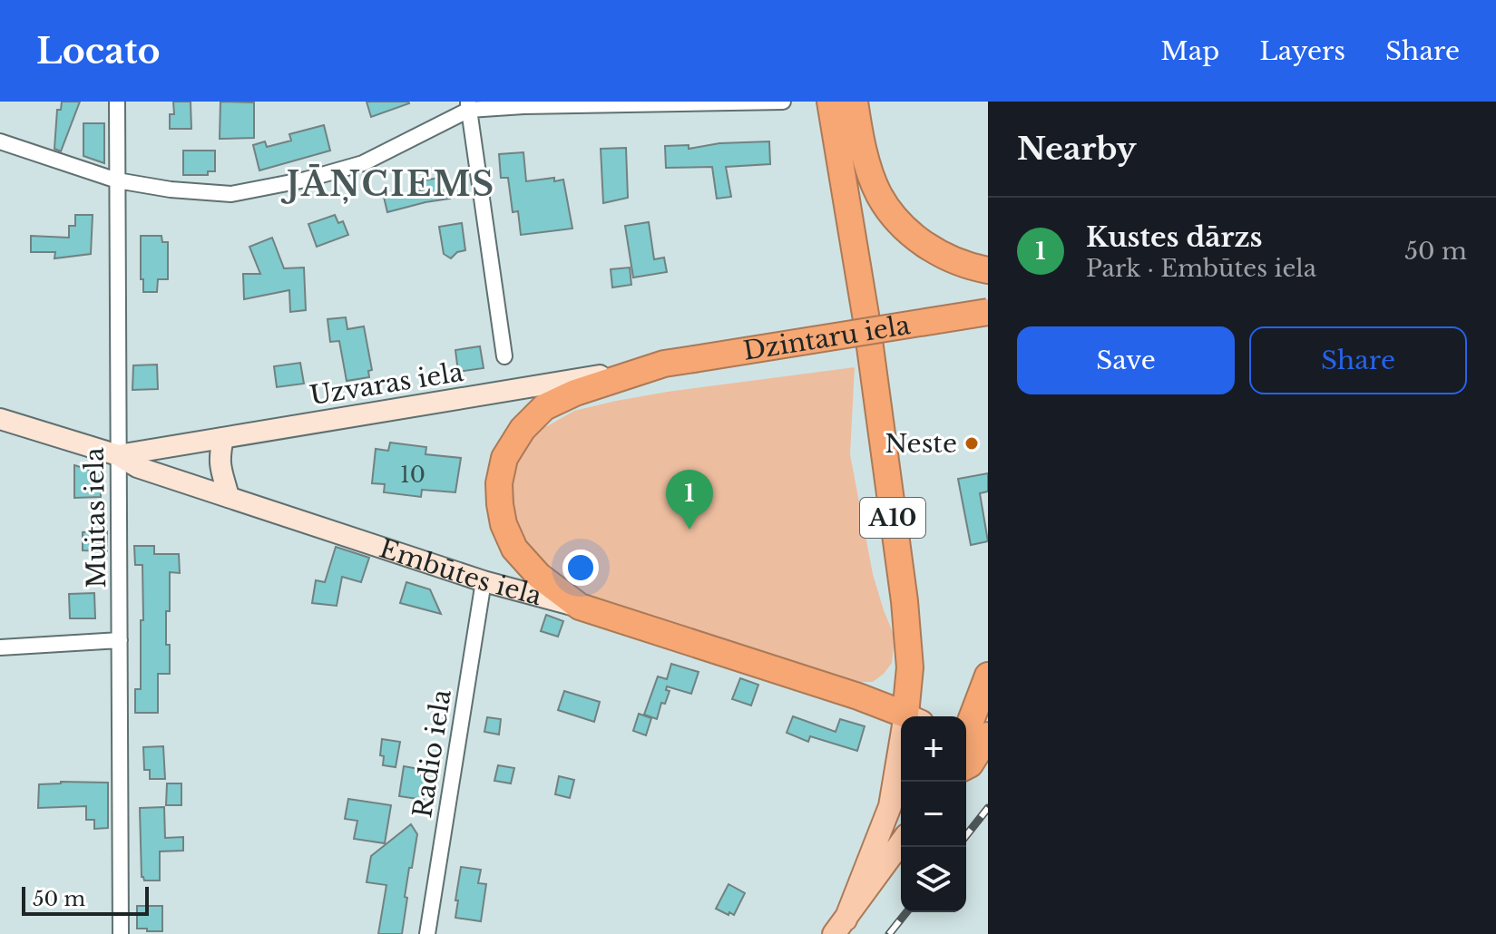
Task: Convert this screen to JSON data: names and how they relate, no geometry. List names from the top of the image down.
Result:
{
  "streets": {
    "highway": ["Dzintaru iela", "A10", "Embūtes iela"],
    "street": ["Uzvaras iela", "Muitas iela", "Radio iela"]
  },
  "crossings": [
    ["Dzintaru iela", "Uzvaras iela"],
    ["Dzintaru iela", "Embūtes iela"],
    ["Uzvaras iela", "Muitas iela"],
    ["Uzvaras iela", "Embūtes iela"],
    ["Muitas iela", "Embūtes iela"],
    ["Embūtes iela", "Radio iela"]
  ],
  "districts": ["JĀŅCIEMS"],
  "places": ["Neste"],
  "house_numbers": ["10"],
  "scale_bar": "50 m",
  "page": {
    "header": "Locato",
    "nav": ["Map", "Layers", "Share"],
    "heading": "Nearby",
    "list": [
      {
        "mark": "1",
        "name": "Kustes dārzs",
        "note": "Park · Embūtes iela",
        "value": "50 m"
      }
    ],
    "buttons": ["Save", "Share"],
    "pins": "1",
    "map_buttons": ["+", "−"],
    "scale": "50 m"
  }
}
